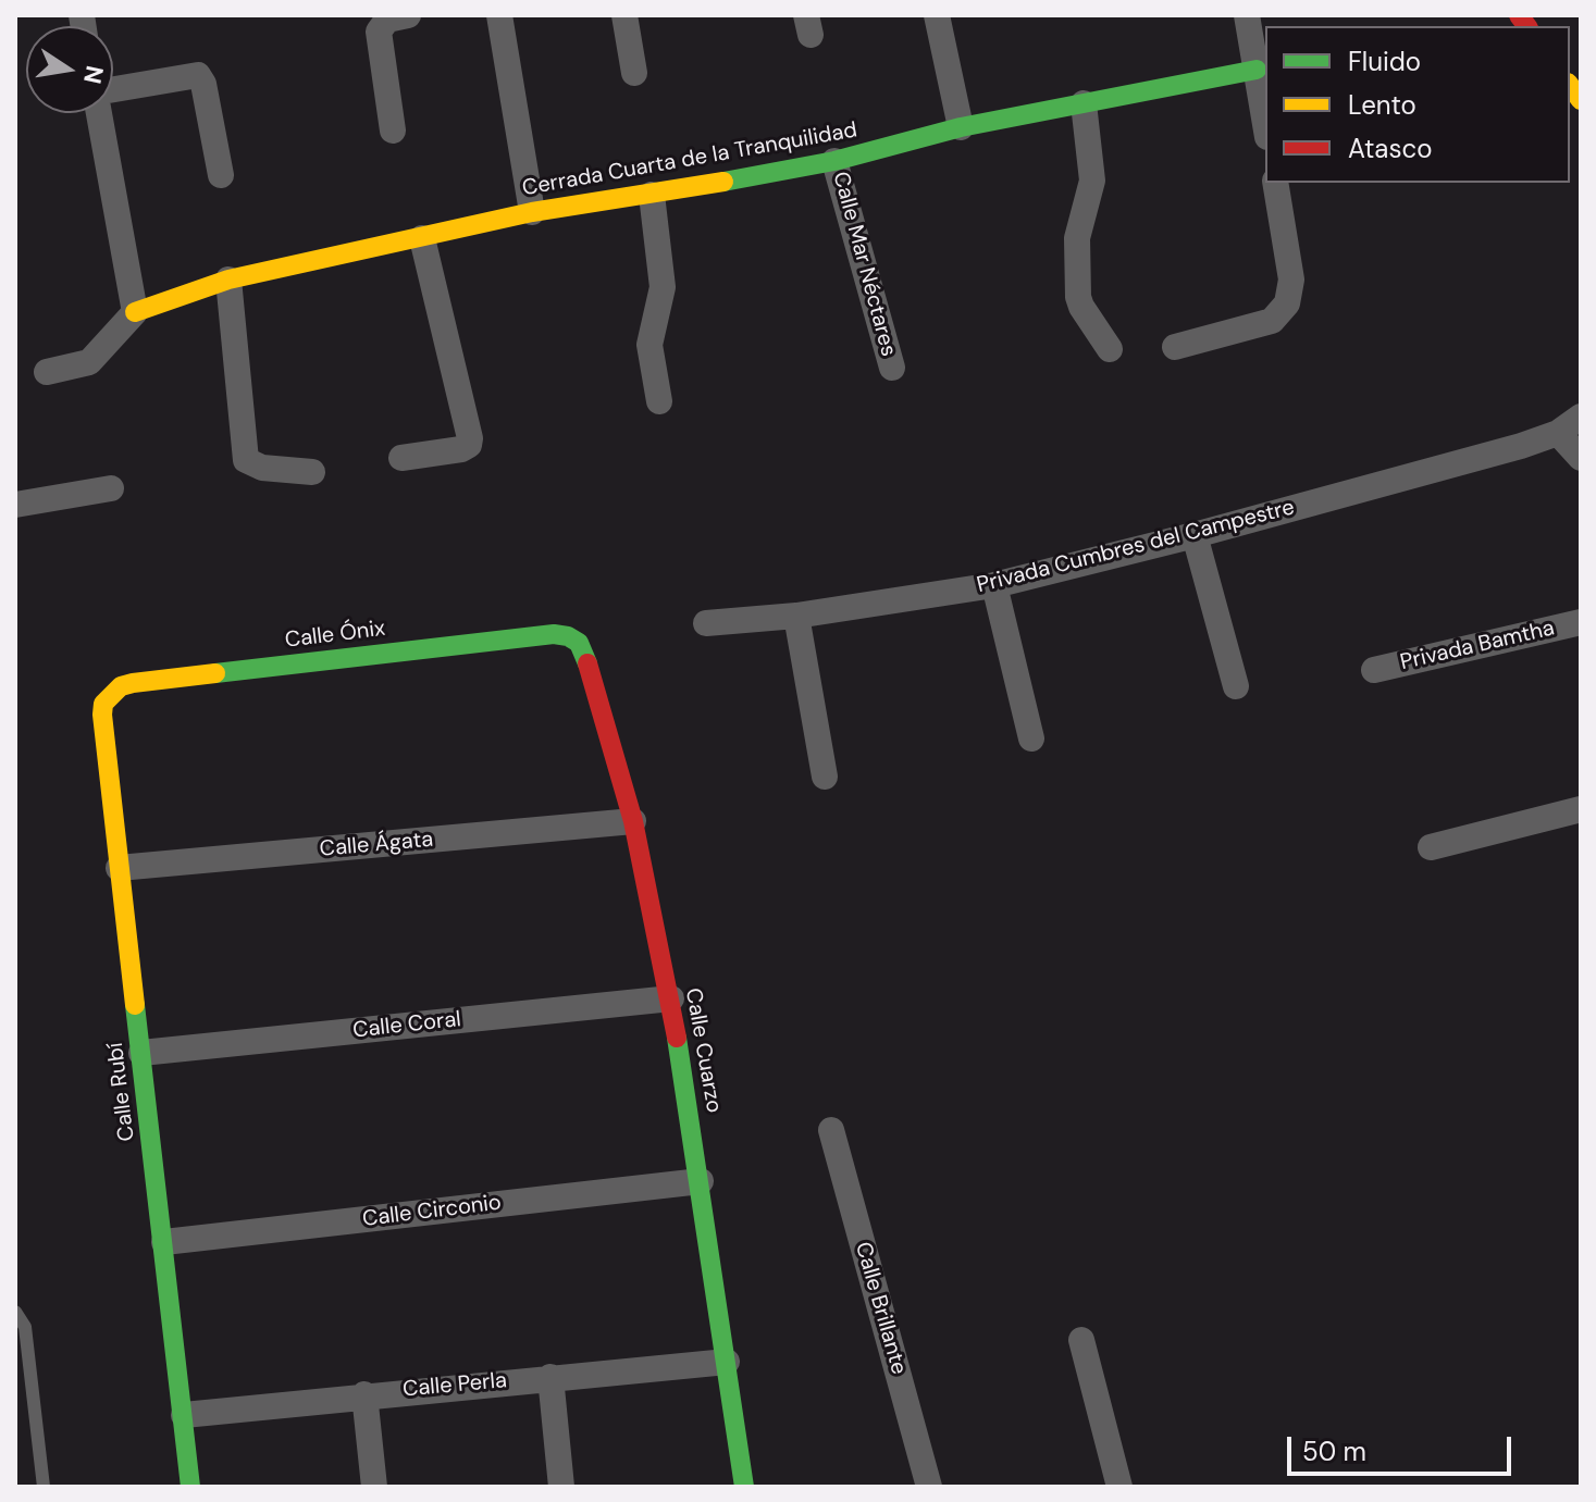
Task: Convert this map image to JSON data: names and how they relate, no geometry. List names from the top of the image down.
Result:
{
  "streets": {
    "street": [
      "Cerrada Cuarta de la Tranquilidad",
      "Calle Mar Néctares",
      "Privada Cumbres del Campestre",
      "Calle Ónix",
      "Privada Bamtha",
      "Calle Ágata",
      "Calle Coral",
      "Calle Cuarzo",
      "Calle Rubí",
      "Calle Circonio",
      "Calle Brillante",
      "Calle Perla"
    ]
  },
  "crossings": [
    ["Cerrada Cuarta de la Tranquilidad", "Calle Mar Néctares"],
    ["Calle Ónix", "Calle Cuarzo"],
    ["Calle Ónix", "Calle Rubí"],
    ["Calle Ágata", "Calle Cuarzo"],
    ["Calle Ágata", "Calle Rubí"],
    ["Calle Coral", "Calle Cuarzo"],
    ["Calle Coral", "Calle Rubí"],
    ["Calle Cuarzo", "Calle Circonio"],
    ["Calle Cuarzo", "Calle Perla"],
    ["Calle Rubí", "Calle Circonio"],
    ["Calle Rubí", "Calle Perla"]
  ],
  "legend": ["Fluido", "Lento", "Atasco"],
  "scale_bar": "50 m",
  "north": "right"
}
